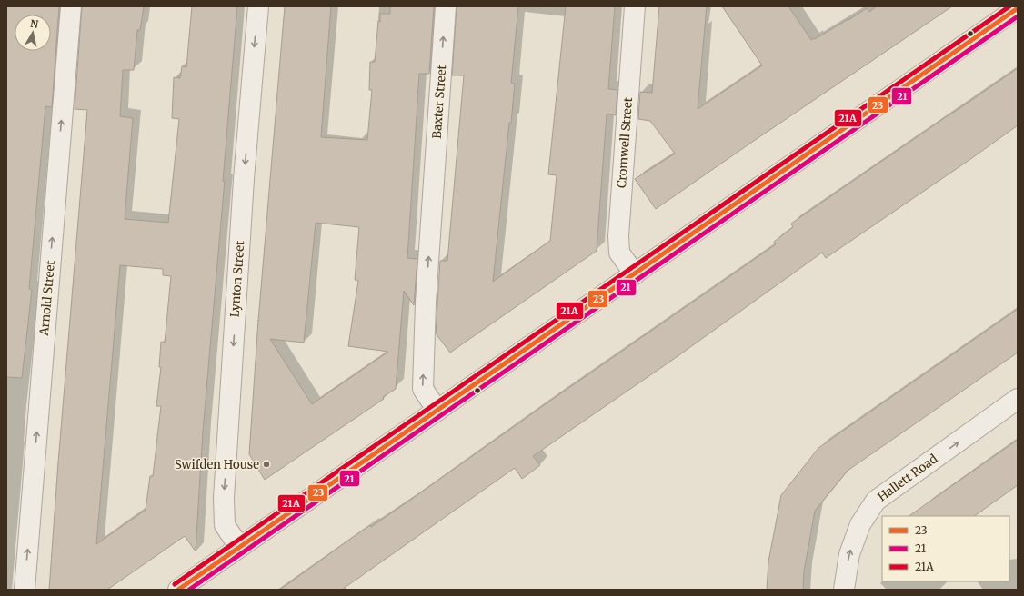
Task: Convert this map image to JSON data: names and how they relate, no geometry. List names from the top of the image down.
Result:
{
  "streets": {
    "street": [
      "Baxter Street",
      "Cromwell Street",
      "Lynton Street",
      "Arnold Street",
      "Hallett Road"
    ]
  },
  "one_way": [
    "Baxter Street",
    "Lynton Street",
    "Arnold Street",
    "Hallett Road"
  ],
  "places": ["Swifden House"],
  "lines": ["transit line 21A", "transit line 23", "transit line 21"],
  "legend": ["23", "21", "21A"],
  "north": "top"
}
